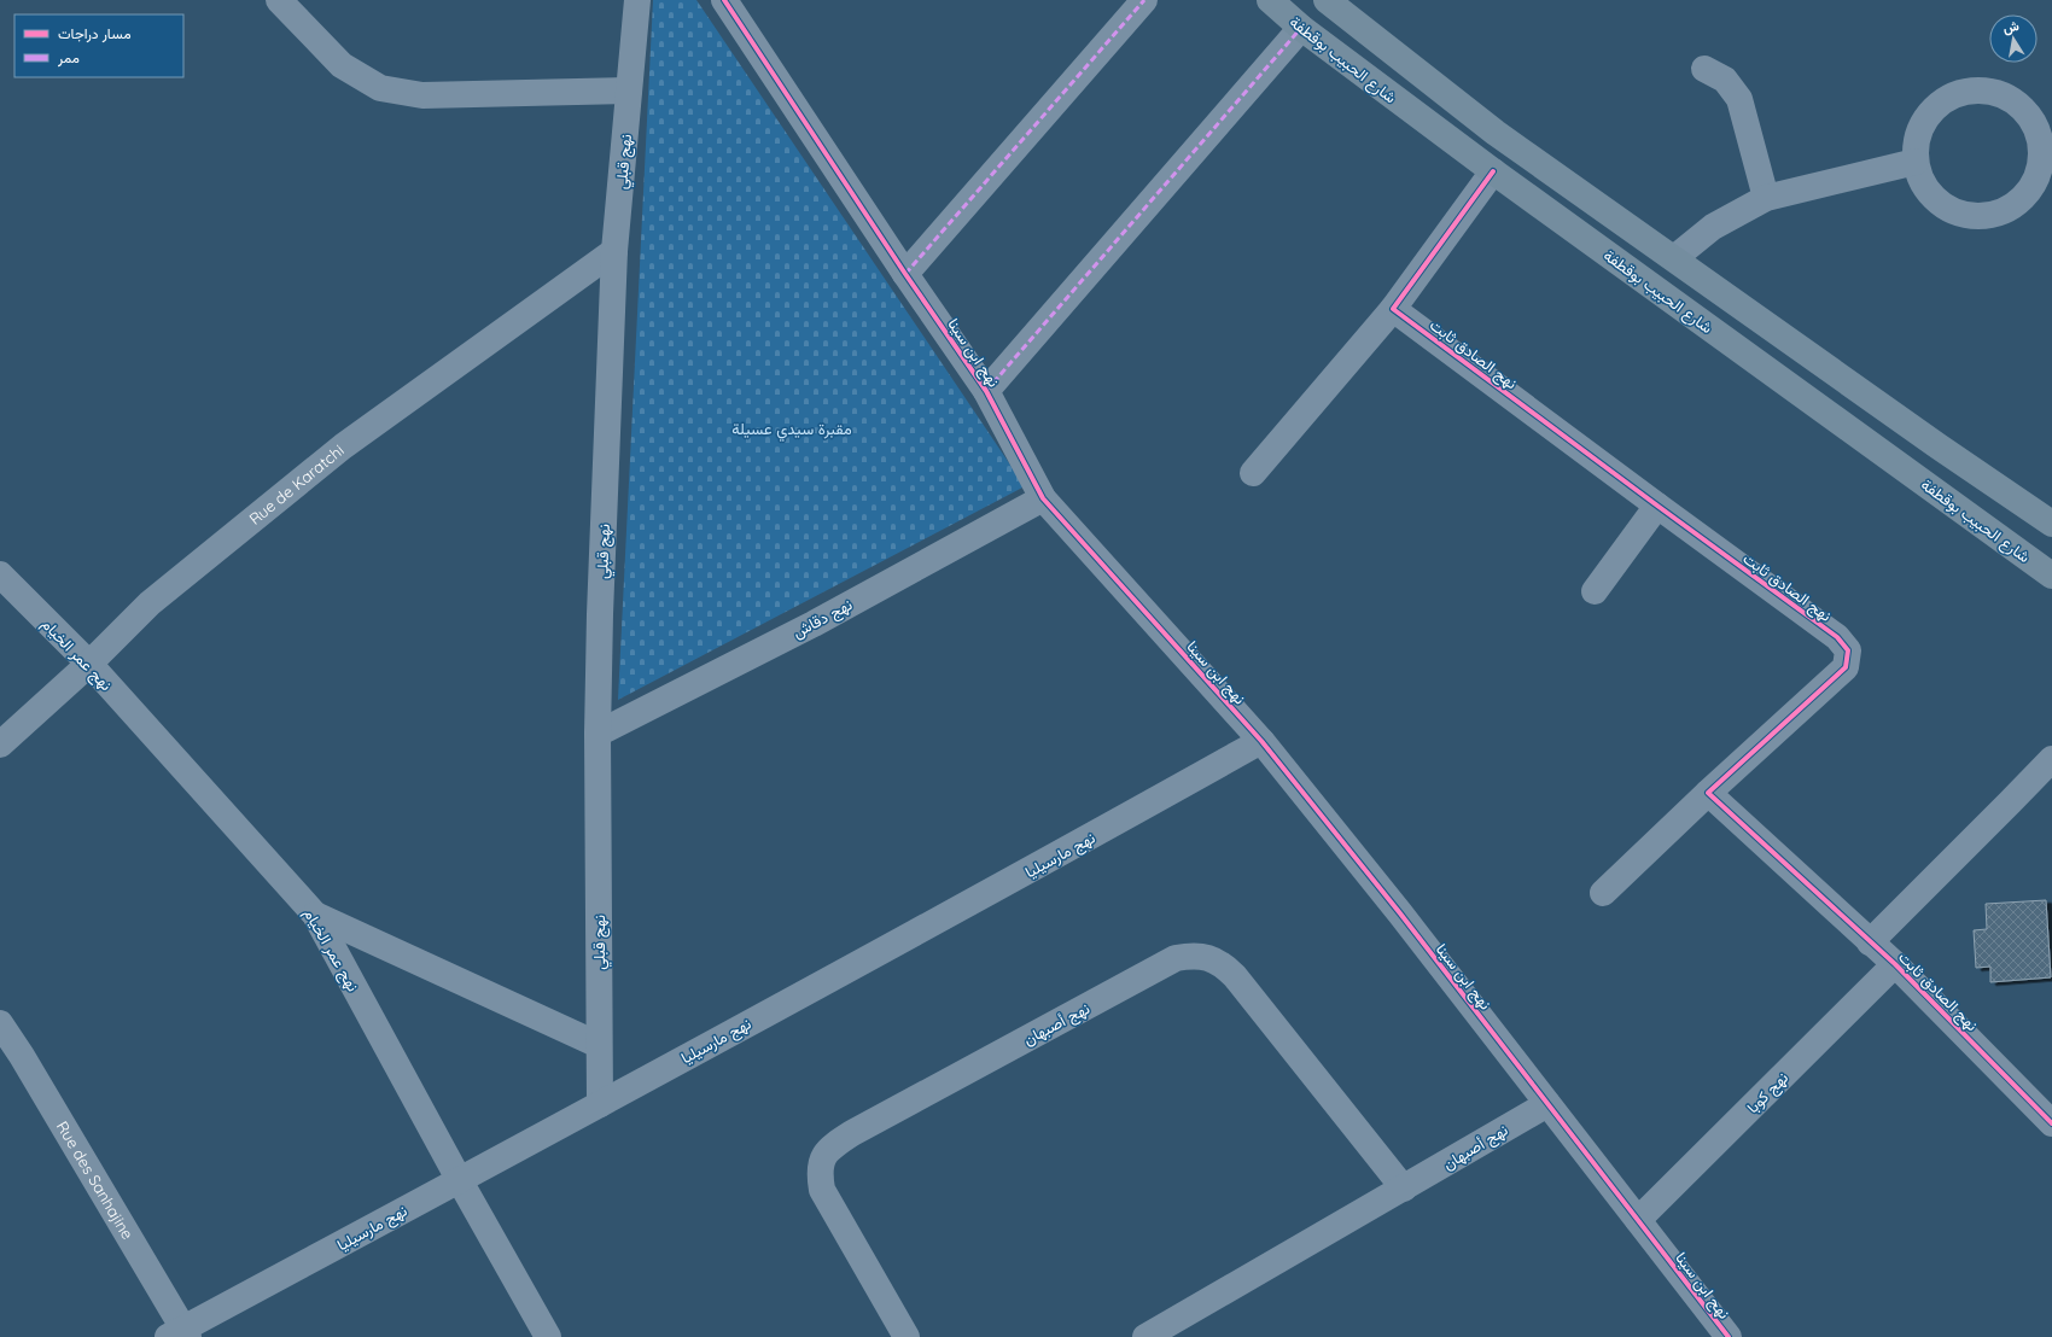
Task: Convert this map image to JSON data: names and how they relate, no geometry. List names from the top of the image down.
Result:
{
  "streets": {
    "main road": ["شارع الحبيب بوقطفة"],
    "street": [
      "نهج قبلي",
      "نهج ابن سينا",
      "نهج الصادق ثابت",
      "Rue de Karatchi",
      "نهج دقاش",
      "نهج عمر الخيام",
      "نهج مارسيليا",
      "نهج أصبهان",
      "نهج كوبا",
      "Rue des Sanhajine"
    ]
  },
  "crossings": [
    ["نهج قبلي", "Rue de Karatchi"],
    ["نهج قبلي", "نهج دقاش"],
    ["نهج قبلي", "نهج مارسيليا"],
    ["نهج ابن سينا", "نهج دقاش"],
    ["نهج ابن سينا", "نهج مارسيليا"],
    ["نهج ابن سينا", "نهج أصبهان"],
    ["نهج ابن سينا", "نهج كوبا"],
    ["نهج الصادق ثابت", "نهج كوبا"],
    ["Rue de Karatchi", "نهج عمر الخيام"],
    ["نهج عمر الخيام", "نهج مارسيليا"],
    ["نهج مارسيليا", "Rue des Sanhajine"]
  ],
  "parks": ["مقبرة سيدي عسيلة"],
  "legend": ["مسار دراجات", "ممر"],
  "north": "top"
}
